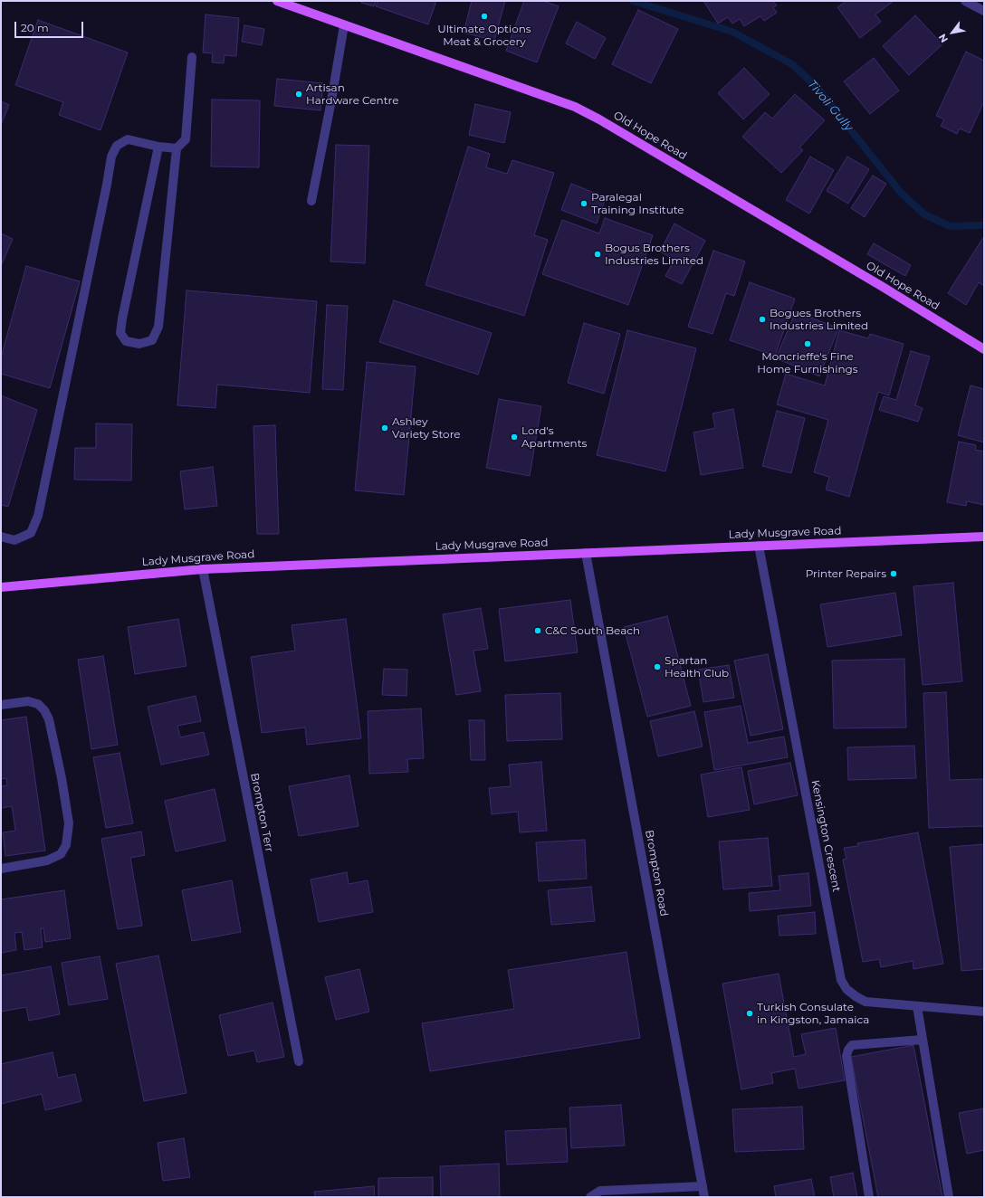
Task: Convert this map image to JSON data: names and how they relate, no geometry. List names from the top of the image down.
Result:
{
  "streets": {
    "main road": ["Old Hope Road", "Lady Musgrave Road"],
    "street": ["Brompton Terr", "Kensington Crescent", "Brompton Road"]
  },
  "crossings": [
    ["Lady Musgrave Road", "Brompton Terr"],
    ["Lady Musgrave Road", "Kensington Crescent"],
    ["Lady Musgrave Road", "Brompton Road"]
  ],
  "water": ["Tivoli Gully"],
  "places": [
    "Ultimate Options Meat & Grocery",
    "Artisan Hardware Centre",
    "Paralegal Training Institute",
    "Bogus Brothers Industries Limited",
    "Bogues Brothers Industries Limited",
    "Moncrieffe's Fine Home Furnishings",
    "Ashley Variety Store",
    "Lord's Apartments",
    "Printer Repairs",
    "C&C South Beach",
    "Spartan Health Club",
    "Turkish Consulate in Kingston, Jamaica"
  ],
  "scale_bar": "20 m",
  "north": "bottom left"
}
